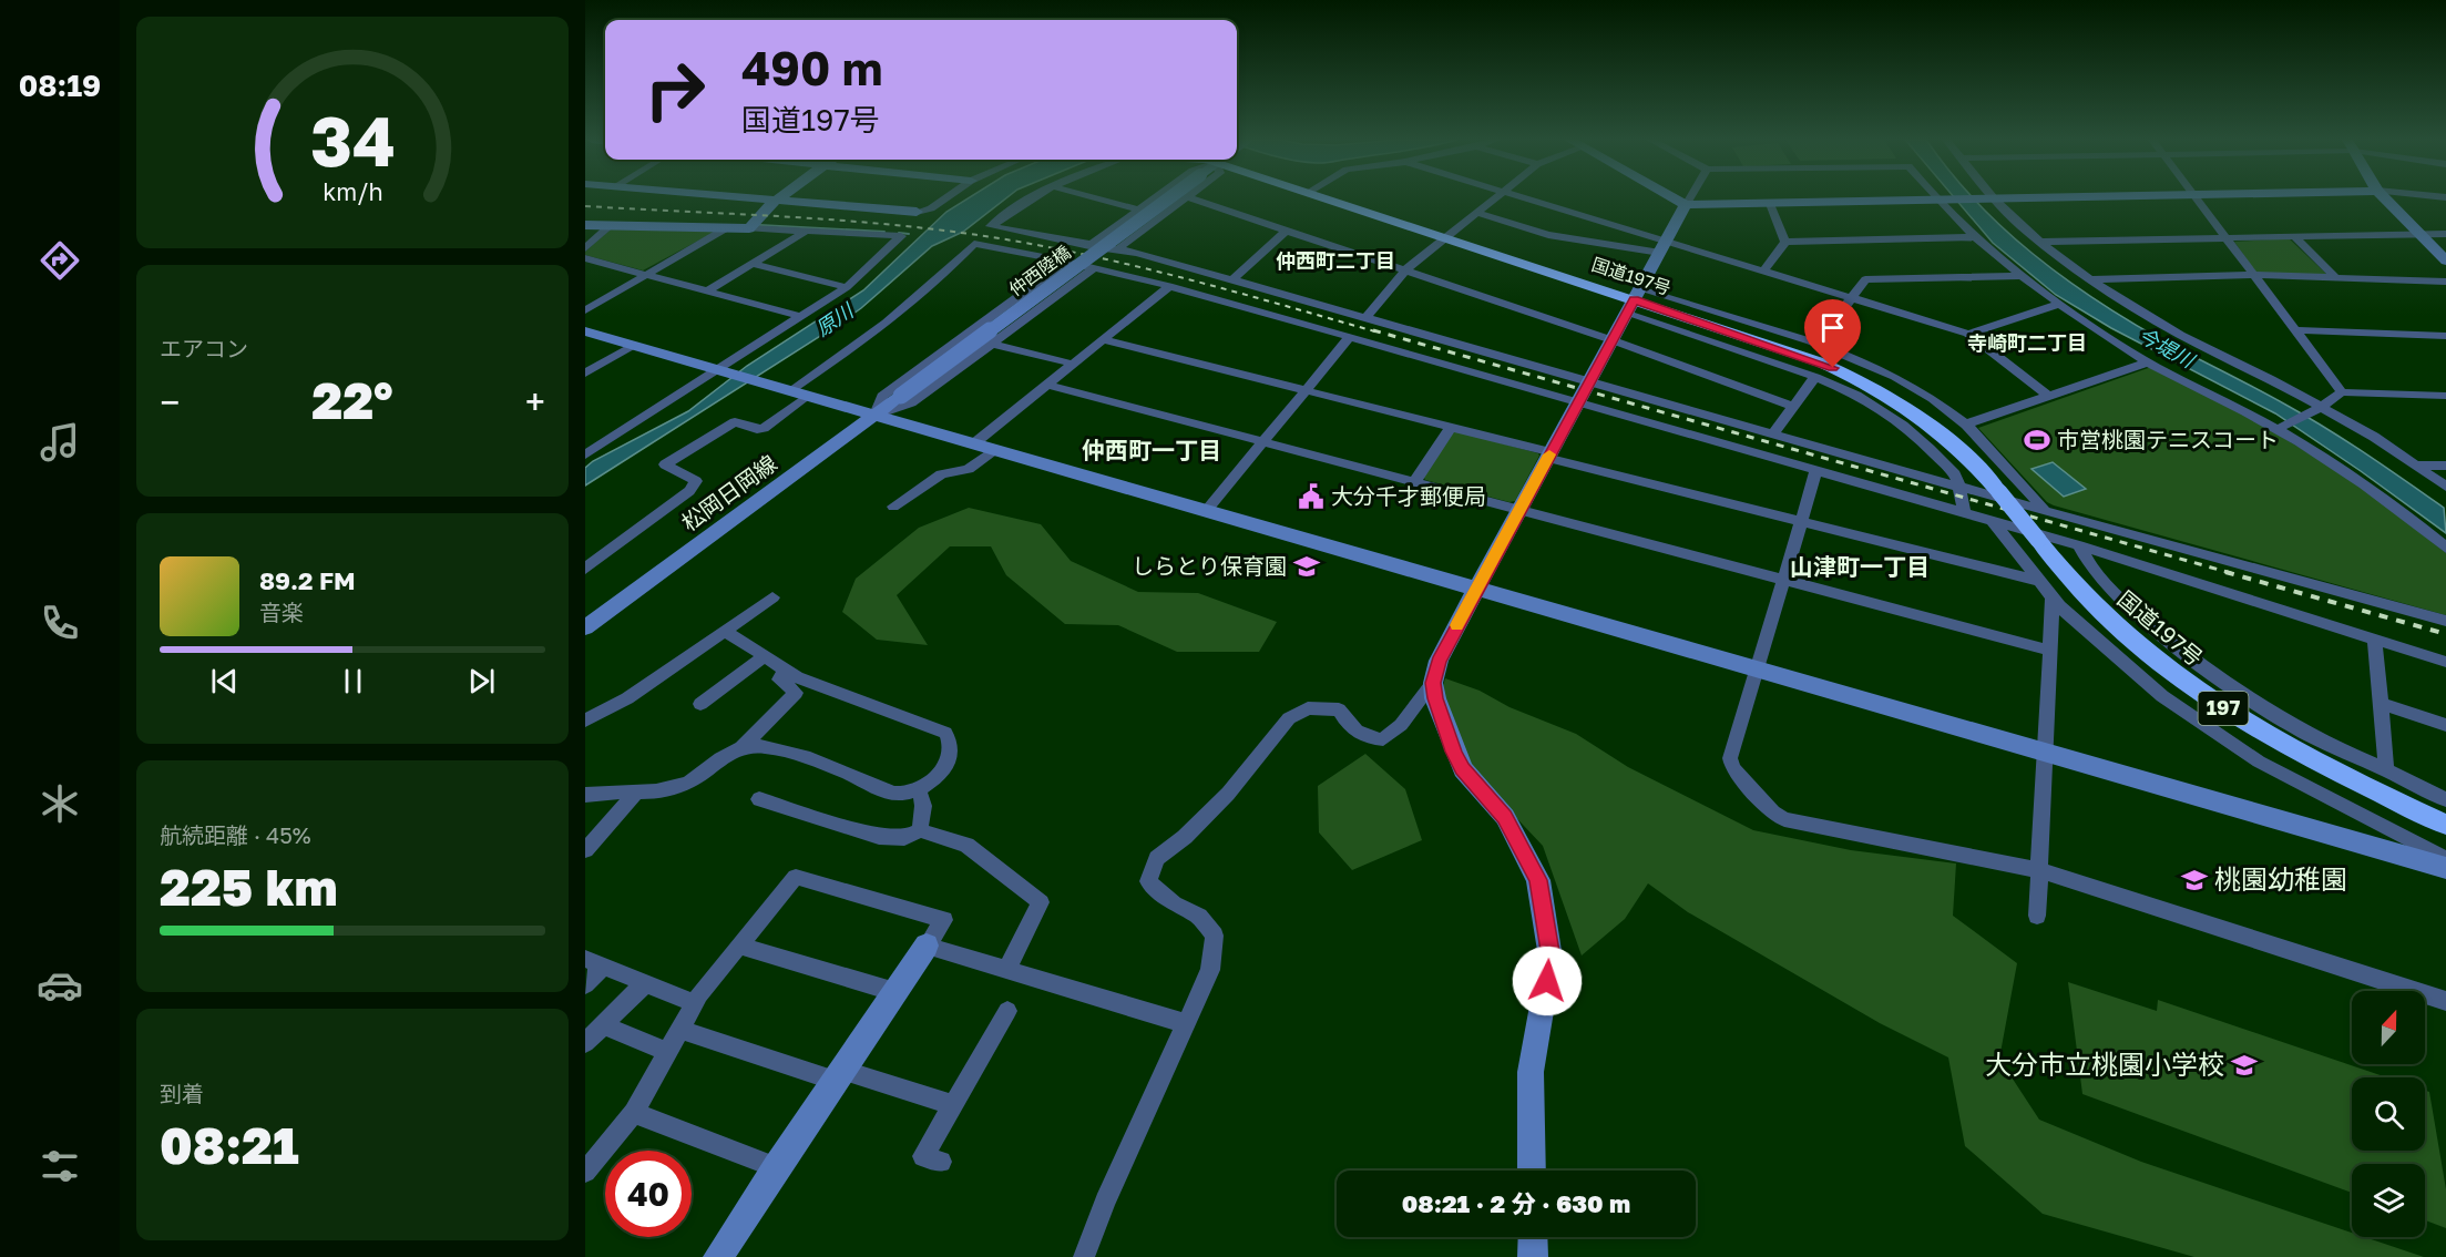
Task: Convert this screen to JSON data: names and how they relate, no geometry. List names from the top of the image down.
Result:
{
  "streets": {
    "highway": ["国道197号", "197"],
    "street": ["仲西陸橋", "松岡日岡線"]
  },
  "crossings": [
    ["仲西陸橋", "松岡日岡線"]
  ],
  "districts": [
    "仲西町二丁目",
    "寺崎町二丁目",
    "仲西町一丁目",
    "山津町一丁目"
  ],
  "water": ["原川", "今堤川"],
  "places": {
    "sports": ["市営桃園テニスコート"],
    "public building": ["大分千才郵便局"],
    "school or university": ["しらとり保育園", "桃園幼稚園", "大分市立桃園小学校"]
  },
  "north": "top",
  "page": {
    "tabs": "08:19",
    "turn": ["490 m", "国道197号"],
    "tile": [
      "エアコン",
      ["航続距離 · 45%", "225 km"],
      ["到着", "08:21"]
    ],
    "heat": ["−", "22°", "+"],
    "song": ["89.2 FM", "音楽"],
    "limit": "40",
    "trip": "08:21 · 2 分 · 630 m",
    "gauge": ["34", "km/h"]
  }
}
